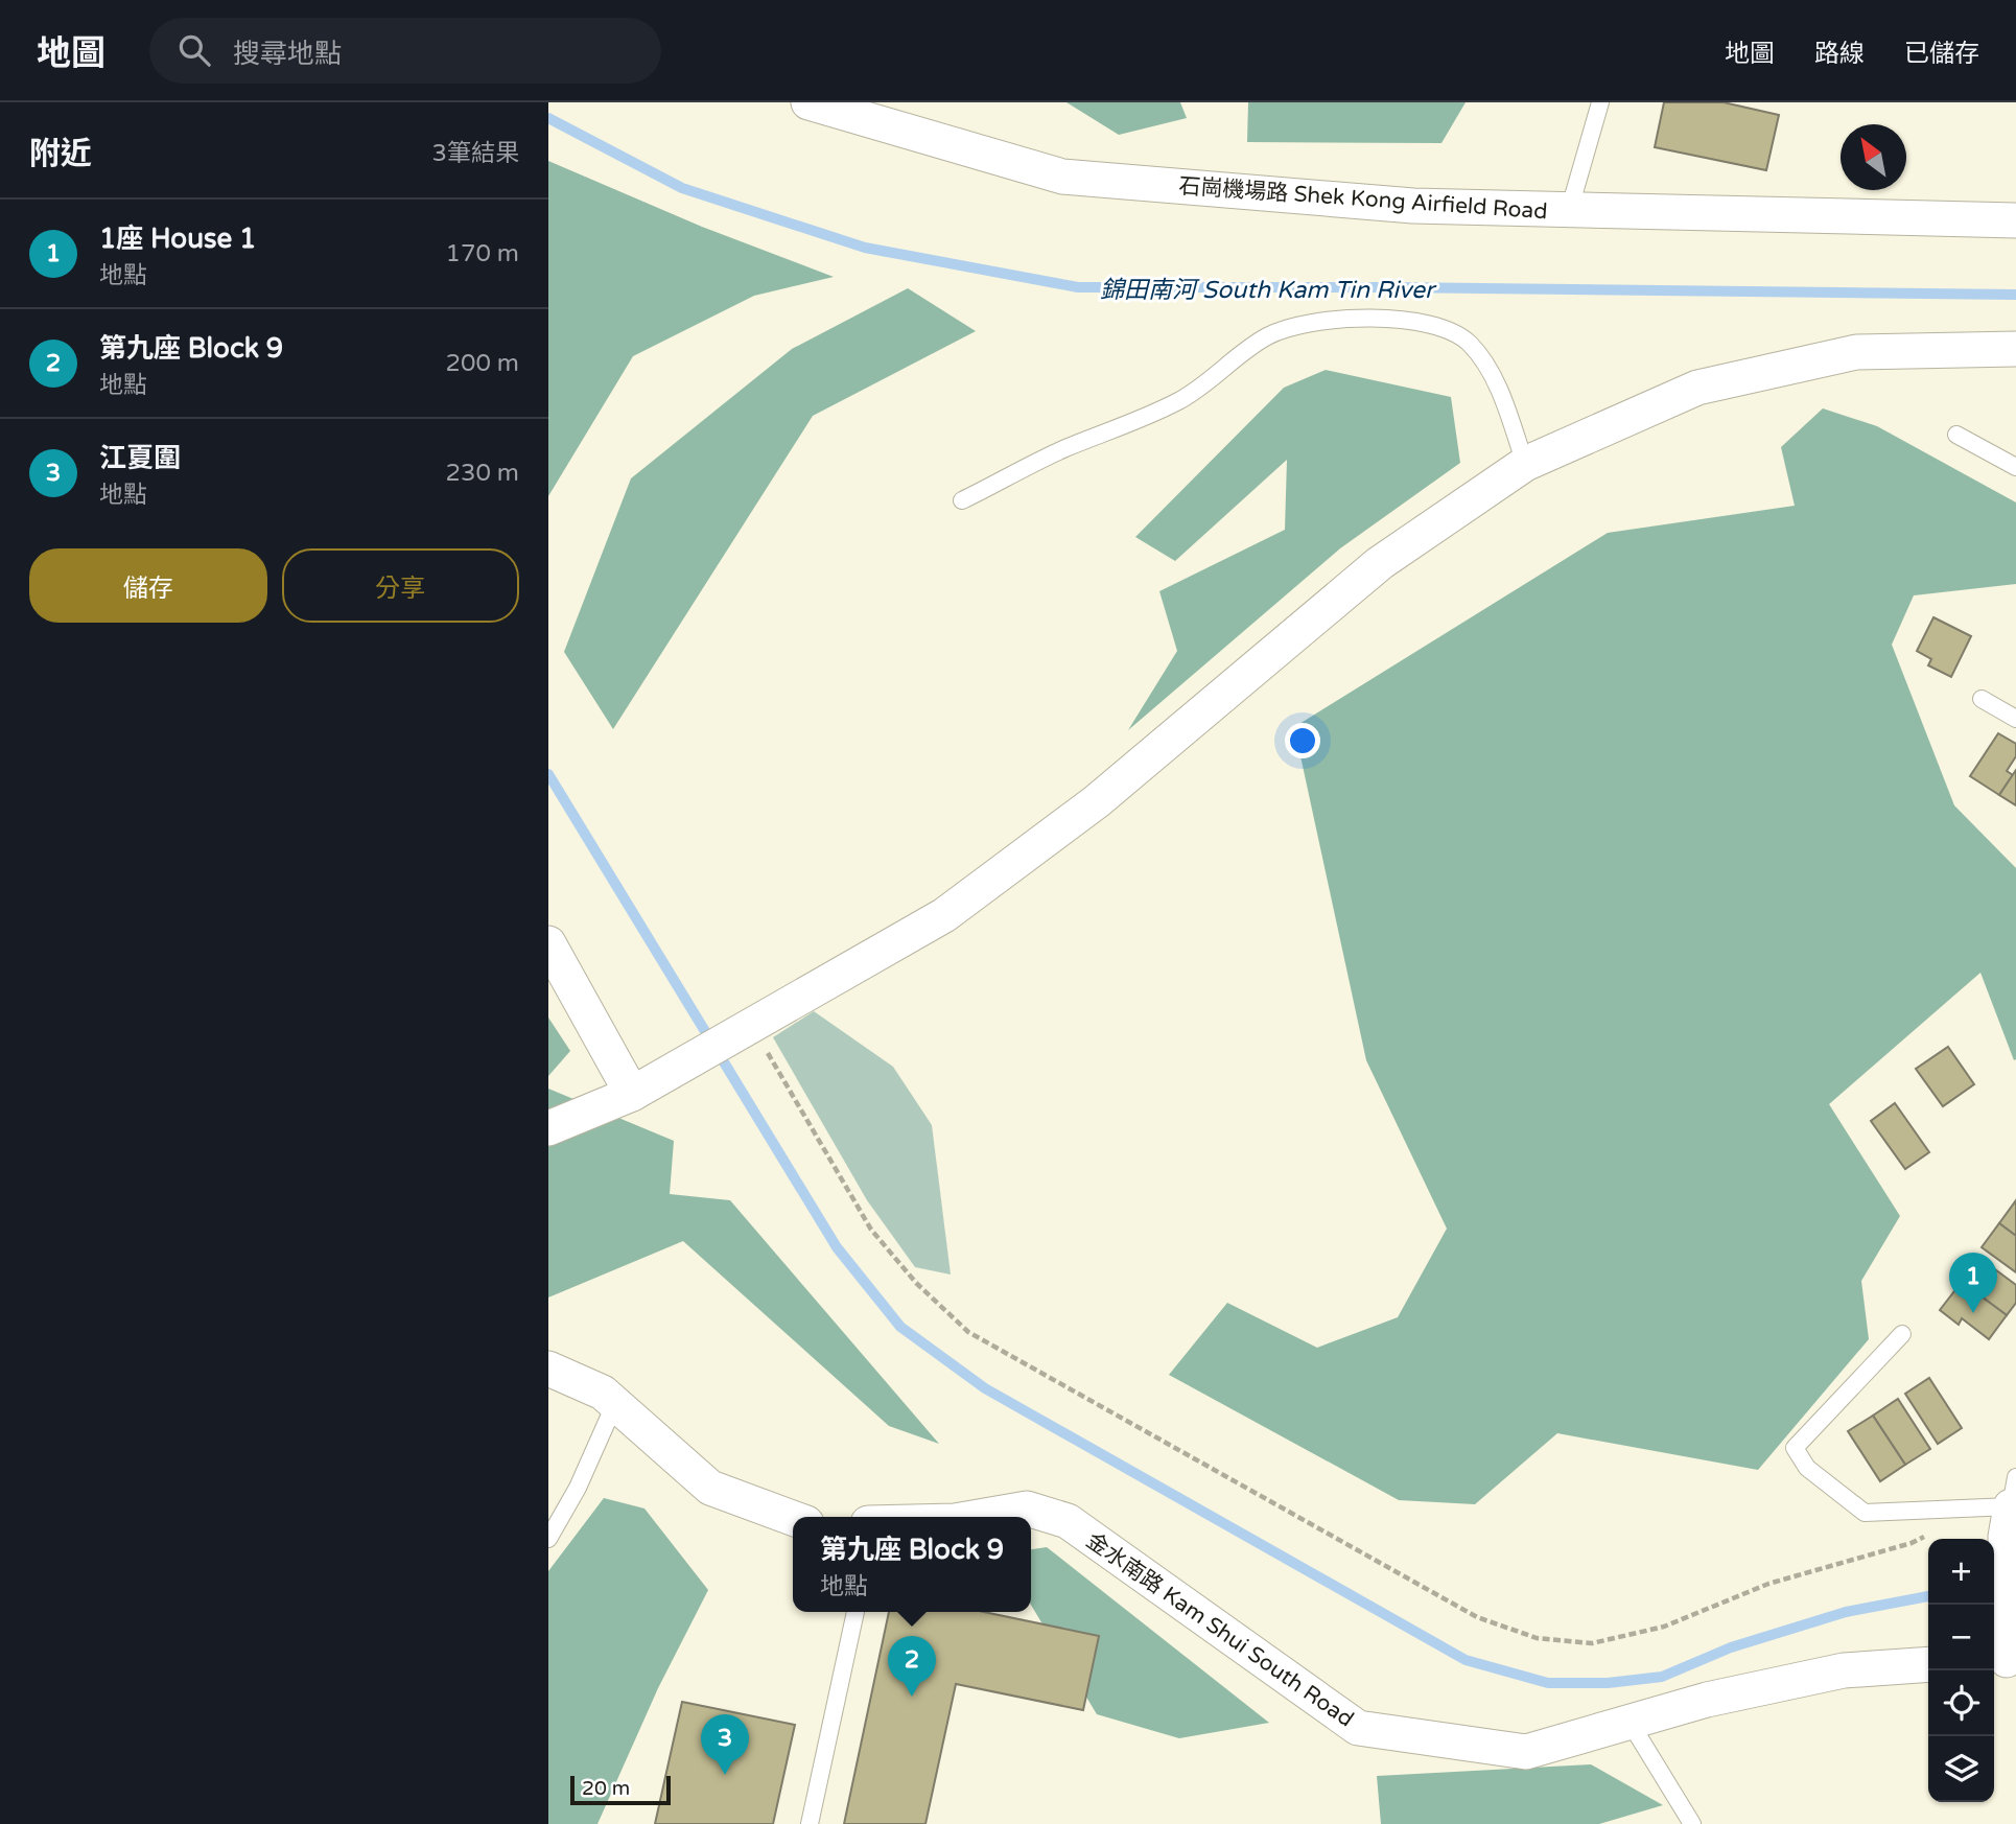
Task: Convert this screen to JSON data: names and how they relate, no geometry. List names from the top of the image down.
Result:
{
  "streets": {
    "street": ["石崗機場路 Shek Kong Airfield Road", "金水南路 Kam Shui South Road"]
  },
  "water": ["錦田南河 South Kam Tin River"],
  "scale_bar": "20 m",
  "north": "top left",
  "page": {
    "header": "地圖",
    "search": "搜尋地點",
    "nav": ["地圖", "路線", "已儲存"],
    "heading": ["附近", "3筆結果"],
    "list": [
      {
        "mark": "1",
        "name": "1座 House 1",
        "note": "地點",
        "value": "170 m"
      },
      {
        "mark": "2",
        "name": "第九座 Block 9",
        "note": "地點",
        "value": "200 m"
      },
      {
        "mark": "3",
        "name": "江夏圍",
        "note": "地點",
        "value": "230 m"
      }
    ],
    "buttons": ["儲存", "分享"],
    "pins": ["1", "2", "3"],
    "popup": ["第九座 Block 9", "地點"],
    "map_buttons": ["+", "−"],
    "scale": "20 m"
  }
}
